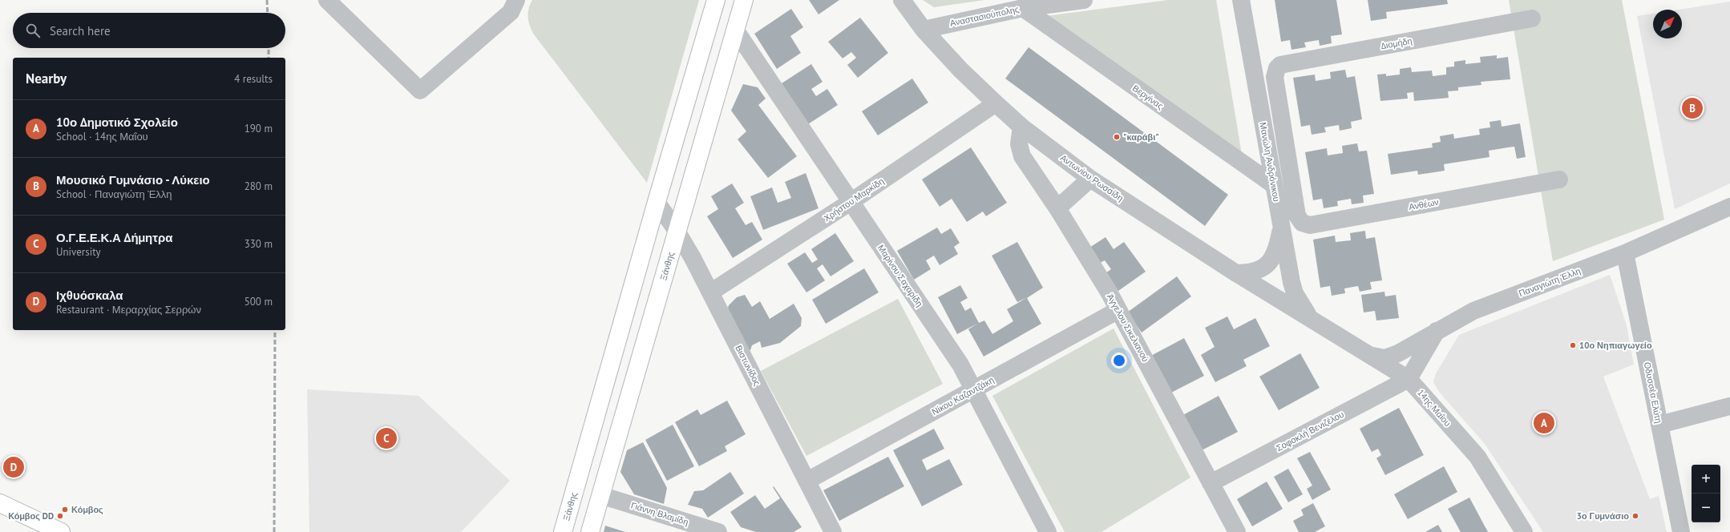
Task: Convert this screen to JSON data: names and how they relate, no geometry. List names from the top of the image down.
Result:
{
  "streets": {
    "main road": ["Ξάνθης"],
    "street": [
      "Αναστασιούπολης",
      "Διομήδη",
      "Βεργίνας",
      "Μανώλη Ανδρόνικου",
      "Αντωνίου Ρωσσίδη",
      "Χρήστου Μαρκίδη",
      "Ανθέων",
      "Μαρίνου Σαχαρίδη",
      "Παναγιώτη Έλλη",
      "Άγγελου Σικελιανού",
      "Βιστωνίδος",
      "Οδυσσέα Ελύτη",
      "Νίκου Καζαντζάκη",
      "14ης Μαΐου",
      "Σοφοκλή Βενιζέλου",
      "Γιάννη Βλαμίδη"
    ]
  },
  "crossings": [
    ["Αναστασιούπολης", "Βεργίνας"],
    ["Αναστασιούπολης", "Αντωνίου Ρωσσίδη"],
    ["Διομήδη", "Ανθέων"],
    ["Βεργίνας", "Μανώλη Ανδρόνικου"],
    ["Μανώλη Ανδρόνικου", "Αντωνίου Ρωσσίδη"],
    ["Μανώλη Ανδρόνικου", "14ης Μαΐου"],
    ["Αντωνίου Ρωσσίδη", "Χρήστου Μαρκίδη"],
    ["Αντωνίου Ρωσσίδη", "Άγγελου Σικελιανού"],
    ["Αντωνίου Ρωσσίδη", "14ης Μαΐου"],
    ["Χρήστου Μαρκίδη", "Μαρίνου Σαχαρίδη"],
    ["Χρήστου Μαρκίδη", "Βιστωνίδος"],
    ["Ξάνθης", "Μαρίνου Σαχαρίδη"],
    ["Ξάνθης", "Βιστωνίδος"],
    ["Ξάνθης", "Γιάννη Βλαμίδη"],
    ["Μαρίνου Σαχαρίδη", "Νίκου Καζαντζάκη"],
    ["Παναγιώτη Έλλη", "Οδυσσέα Ελύτη"],
    ["Παναγιώτη Έλλη", "14ης Μαΐου"],
    ["Άγγελου Σικελιανού", "Νίκου Καζαντζάκη"],
    ["Άγγελου Σικελιανού", "Σοφοκλή Βενιζέλου"],
    ["Βιστωνίδος", "Νίκου Καζαντζάκη"],
    ["14ης Μαΐου", "Σοφοκλή Βενιζέλου"]
  ],
  "places": [
    "\"καράβι\"",
    "10ο Νηπιαγωγείο",
    "Κόμβος",
    "Κόμβος DD",
    "3ο Γυμνάσιο"
  ],
  "north": "top right",
  "page": {
    "search": "Search here",
    "heading": ["Nearby", "4 results"],
    "pins": [
      "B",
      "A",
      "C",
      "D"
    ],
    "list": [
      {
        "mark": "A",
        "name": "10ο Δημοτικό Σχολείο",
        "note": "School · 14ης Μαΐου",
        "value": "190 m"
      },
      {
        "mark": "B",
        "name": "Μουσικό Γυμνάσιο - Λύκειο",
        "note": "School · Παναγιώτη Έλλη",
        "value": "280 m"
      },
      {
        "mark": "C",
        "name": "Ο.Γ.Ε.Ε.Κ.Α Δήμητρα",
        "note": "University",
        "value": "330 m"
      },
      {
        "mark": "D",
        "name": "Ιχθυόσκαλα",
        "note": "Restaurant · Μεραρχίας Σερρών",
        "value": "500 m"
      }
    ],
    "map_buttons": ["+", "−"]
  }
}
